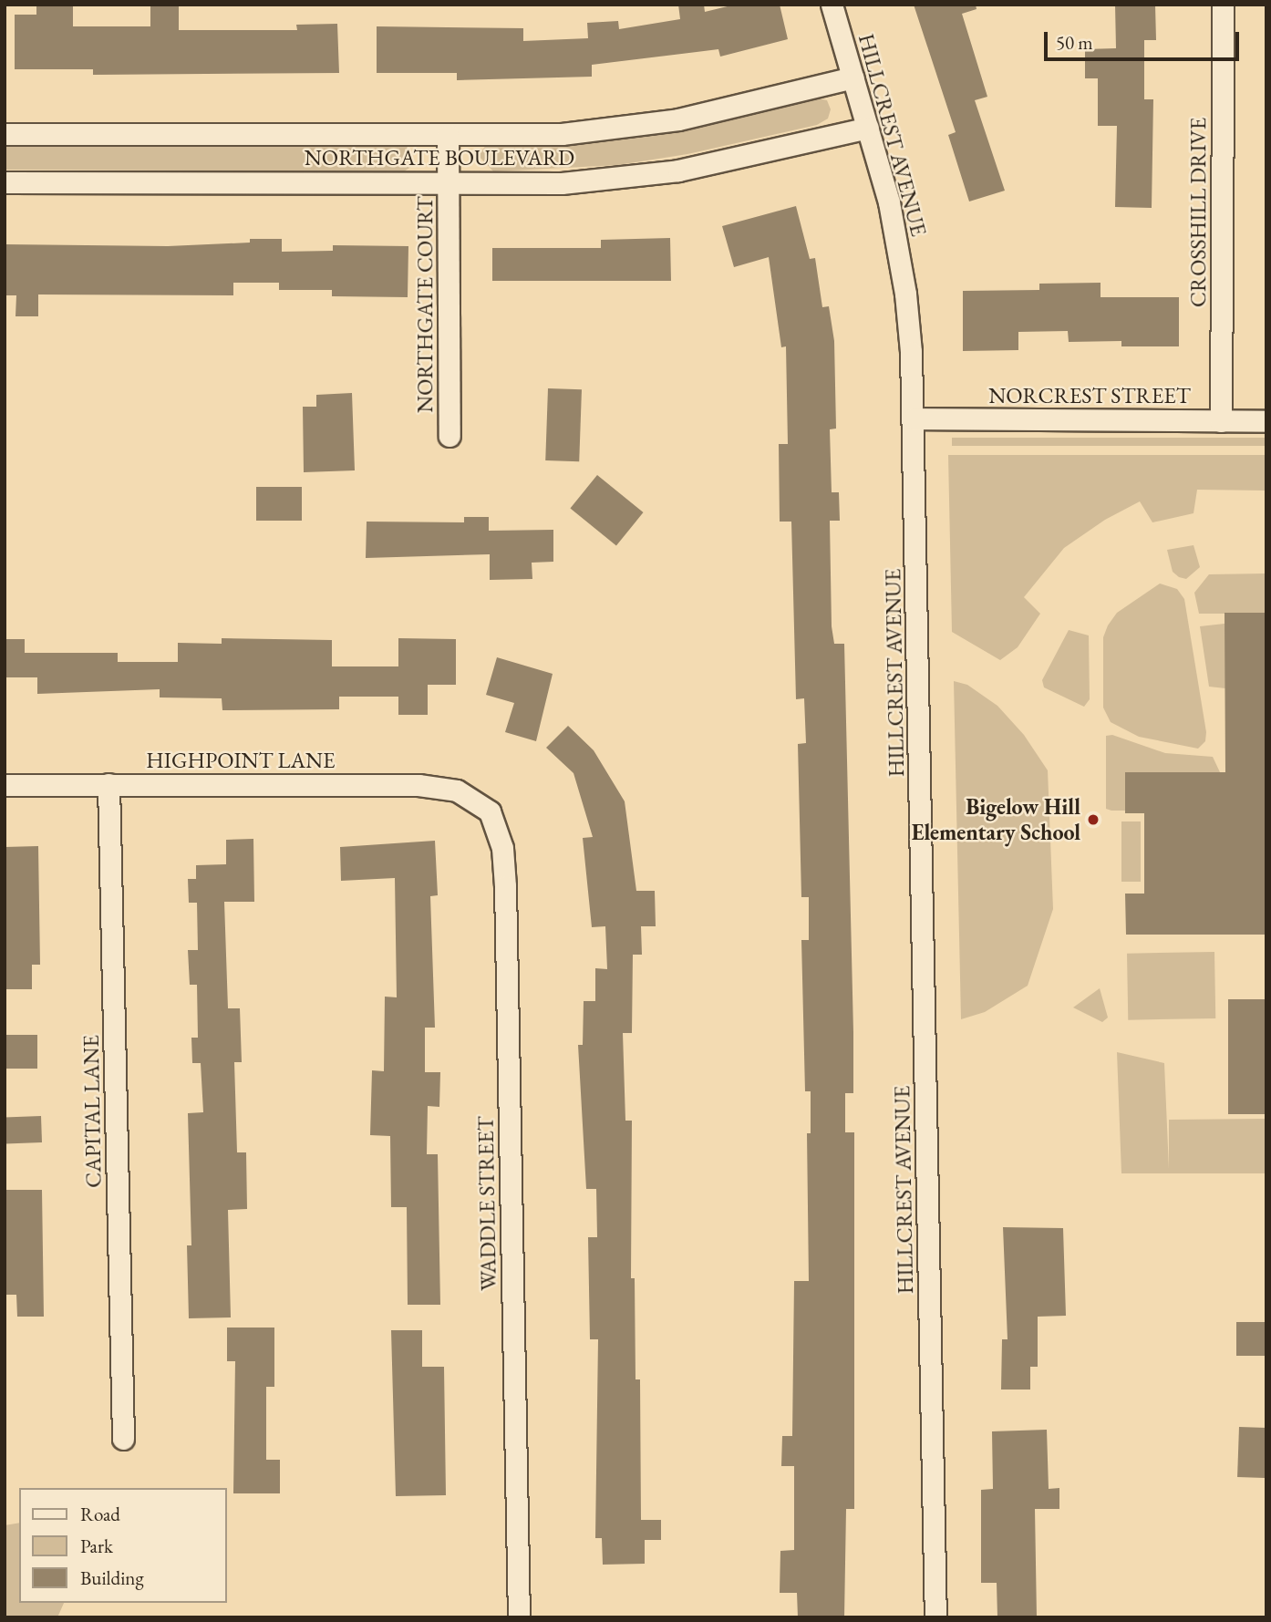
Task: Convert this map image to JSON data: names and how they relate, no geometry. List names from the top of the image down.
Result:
{
  "streets": {
    "street": [
      "HILLCREST AVENUE",
      "NORTHGATE BOULEVARD",
      "CROSSHILL DRIVE",
      "NORTHGATE COURT",
      "NORCREST STREET",
      "HIGHPOINT LANE",
      "CAPITAL LANE",
      "WADDLE STREET"
    ]
  },
  "crossings": [
    ["HILLCREST AVENUE", "NORTHGATE BOULEVARD"],
    ["HILLCREST AVENUE", "NORCREST STREET"],
    ["NORTHGATE BOULEVARD", "NORTHGATE COURT"],
    ["CROSSHILL DRIVE", "NORCREST STREET"],
    ["HIGHPOINT LANE", "CAPITAL LANE"],
    ["HIGHPOINT LANE", "WADDLE STREET"]
  ],
  "places": ["Bigelow Hill Elementary School"],
  "legend": ["Road", "Park", "Building"],
  "scale_bar": "50 m"
}
